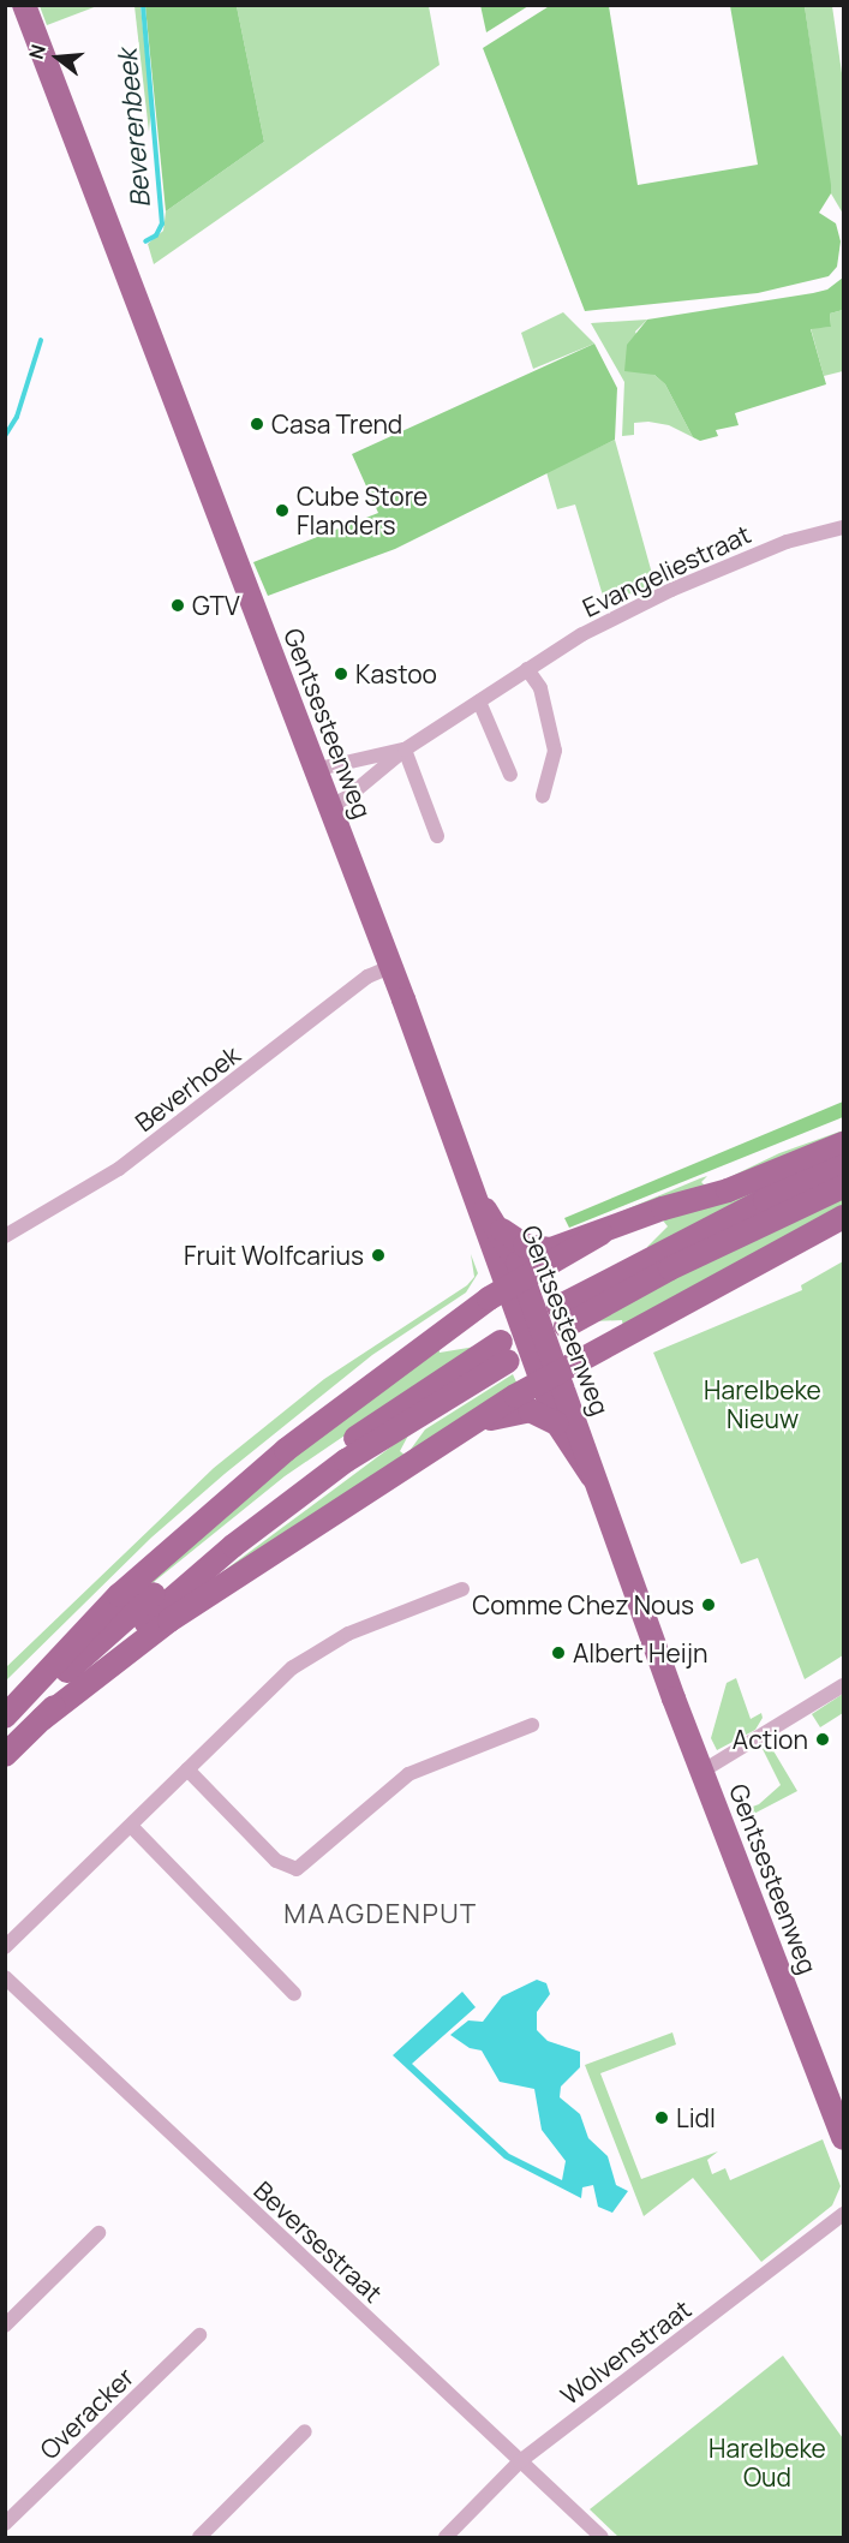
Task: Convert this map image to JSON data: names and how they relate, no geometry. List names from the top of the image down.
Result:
{
  "streets": {
    "main road": ["Gentsesteenweg"],
    "street": [
      "Evangeliestraat",
      "Beverhoek",
      "Beversestraat",
      "Wolvenstraat",
      "Overacker"
    ]
  },
  "crossings": [
    ["Evangeliestraat", "Gentsesteenweg"],
    ["Gentsesteenweg", "Beverhoek"],
    ["Beversestraat", "Wolvenstraat"]
  ],
  "districts": ["MAAGDENPUT"],
  "water": ["Beverenbeek"],
  "parks": ["Harelbeke Nieuw", "Harelbeke Oud"],
  "places": [
    "Casa Trend",
    "Cube Store Flanders",
    "GTV",
    "Kastoo",
    "Fruit Wolfcarius",
    "Comme Chez Nous",
    "Albert Heijn",
    "Action",
    "Lidl"
  ],
  "north": "left"
}
